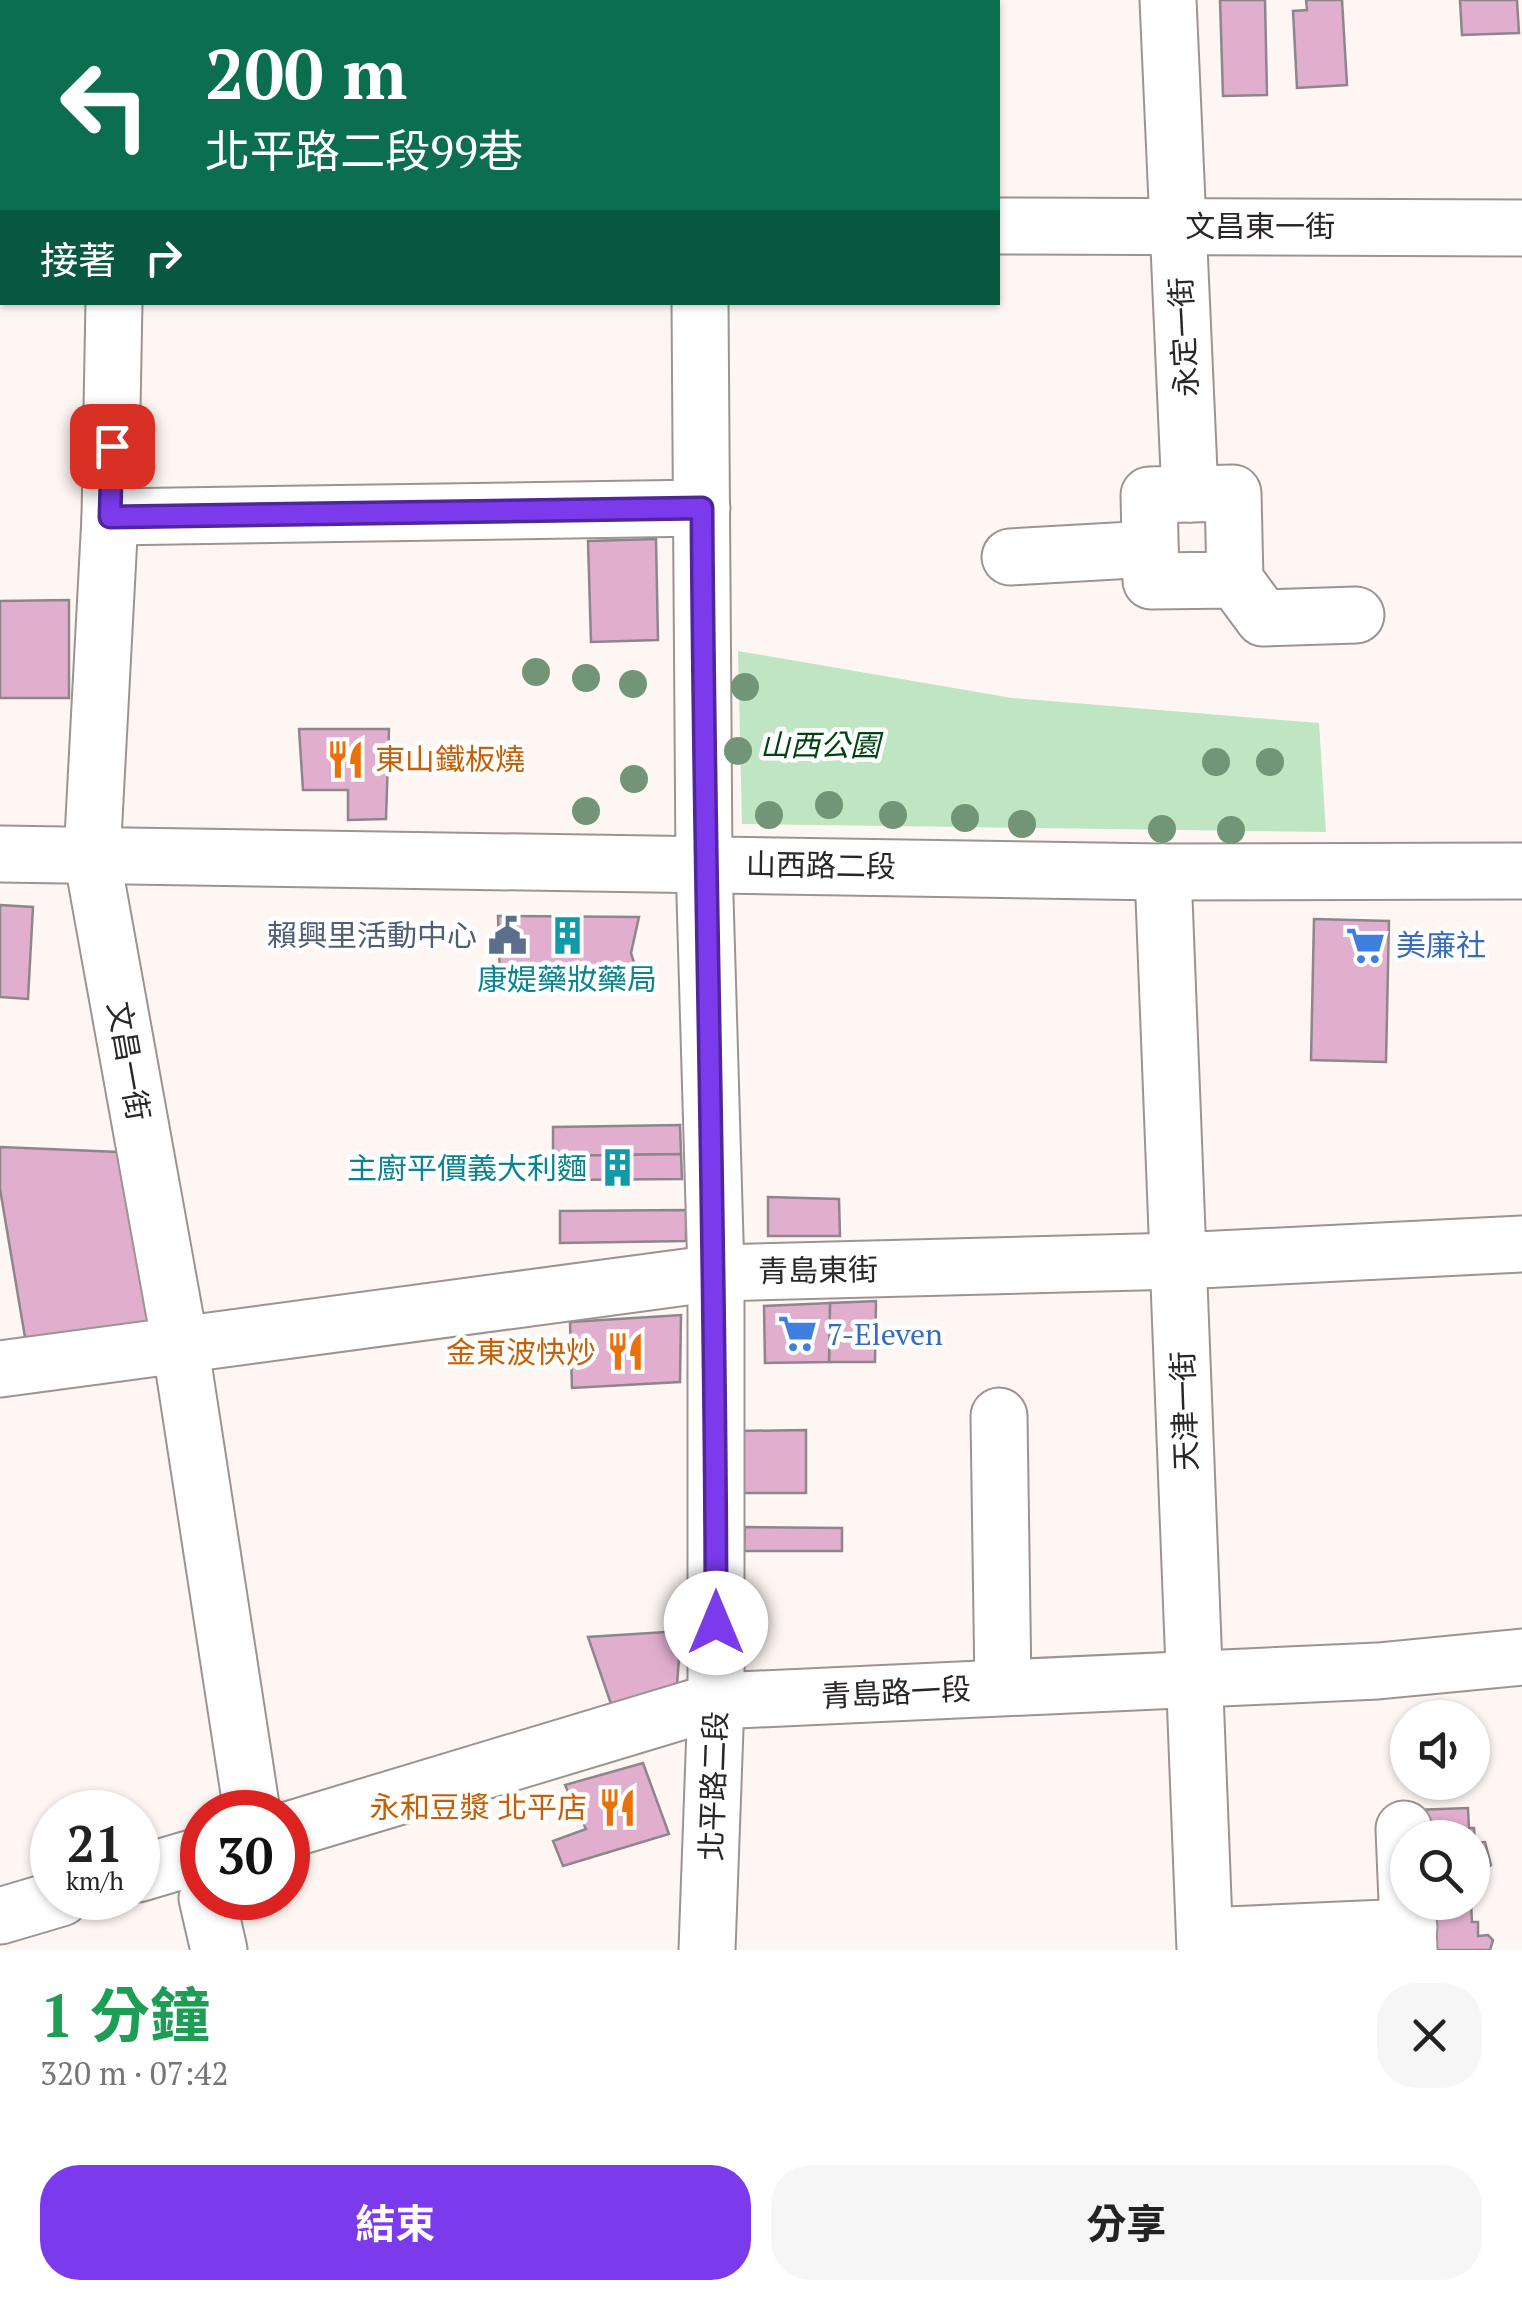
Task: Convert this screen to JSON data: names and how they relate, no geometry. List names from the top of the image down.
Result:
{
  "streets": {
    "street": [
      "文昌東一街",
      "永定一街",
      "山西路二段",
      "文昌一街",
      "青島東街",
      "天津一街",
      "青島路一段",
      "北平路二段"
    ]
  },
  "crossings": [
    ["文昌東一街", "永定一街"],
    ["山西路二段", "文昌一街"],
    ["山西路二段", "天津一街"],
    ["山西路二段", "北平路二段"],
    ["文昌一街", "青島東街"],
    ["青島東街", "天津一街"],
    ["青島東街", "北平路二段"],
    ["天津一街", "青島路一段"],
    ["青島路一段", "北平路二段"]
  ],
  "parks": ["山西公園"],
  "places": {
    "restaurant": ["東山鐵板燒", "金東波快炒", "永和豆漿 北平店"],
    "public building": ["賴興里活動中心"],
    "building": ["康媞藥妝藥局", "主廚平價義大利麵"],
    "supermarket": ["美廉社", "7-Eleven"]
  },
  "page": {
    "turn": ["200 m", "北平路二段99巷"],
    "then": "接著",
    "speed": "21 km/h",
    "limit": "30",
    "heading": ["1 分鐘", "320 m · 07:42"],
    "buttons": ["結束", "分享"]
  }
}
